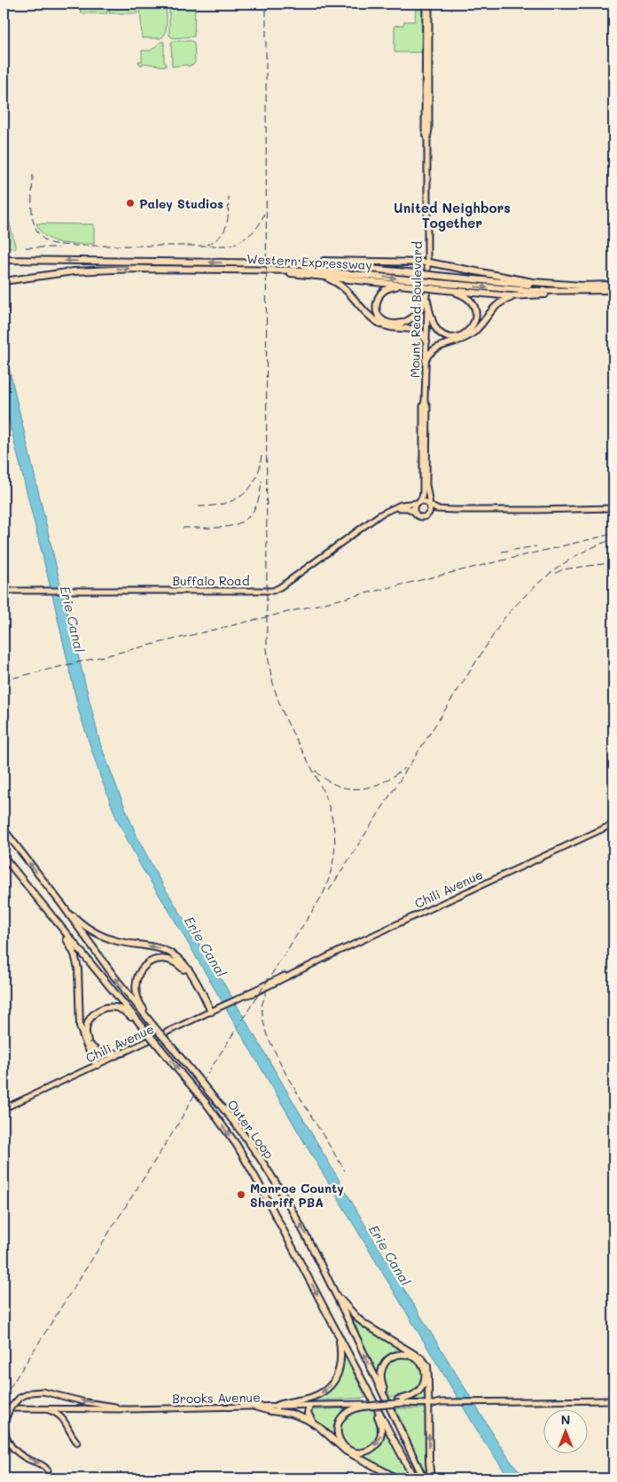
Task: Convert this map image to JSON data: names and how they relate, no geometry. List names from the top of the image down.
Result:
{
  "streets": {
    "highway": ["Western Expressway", "Outer Loop"],
    "main road": [
      "Mount Read Boulevard",
      "Buffalo Road",
      "Chili Avenue",
      "Brooks Avenue"
    ]
  },
  "crossings": [
    ["Mount Read Boulevard", "Buffalo Road"]
  ],
  "districts": ["United Neighbors Together"],
  "water": ["Erie Canal"],
  "places": ["Paley Studios", "Monroe County Sheriff PBA"],
  "north": "top"
}
